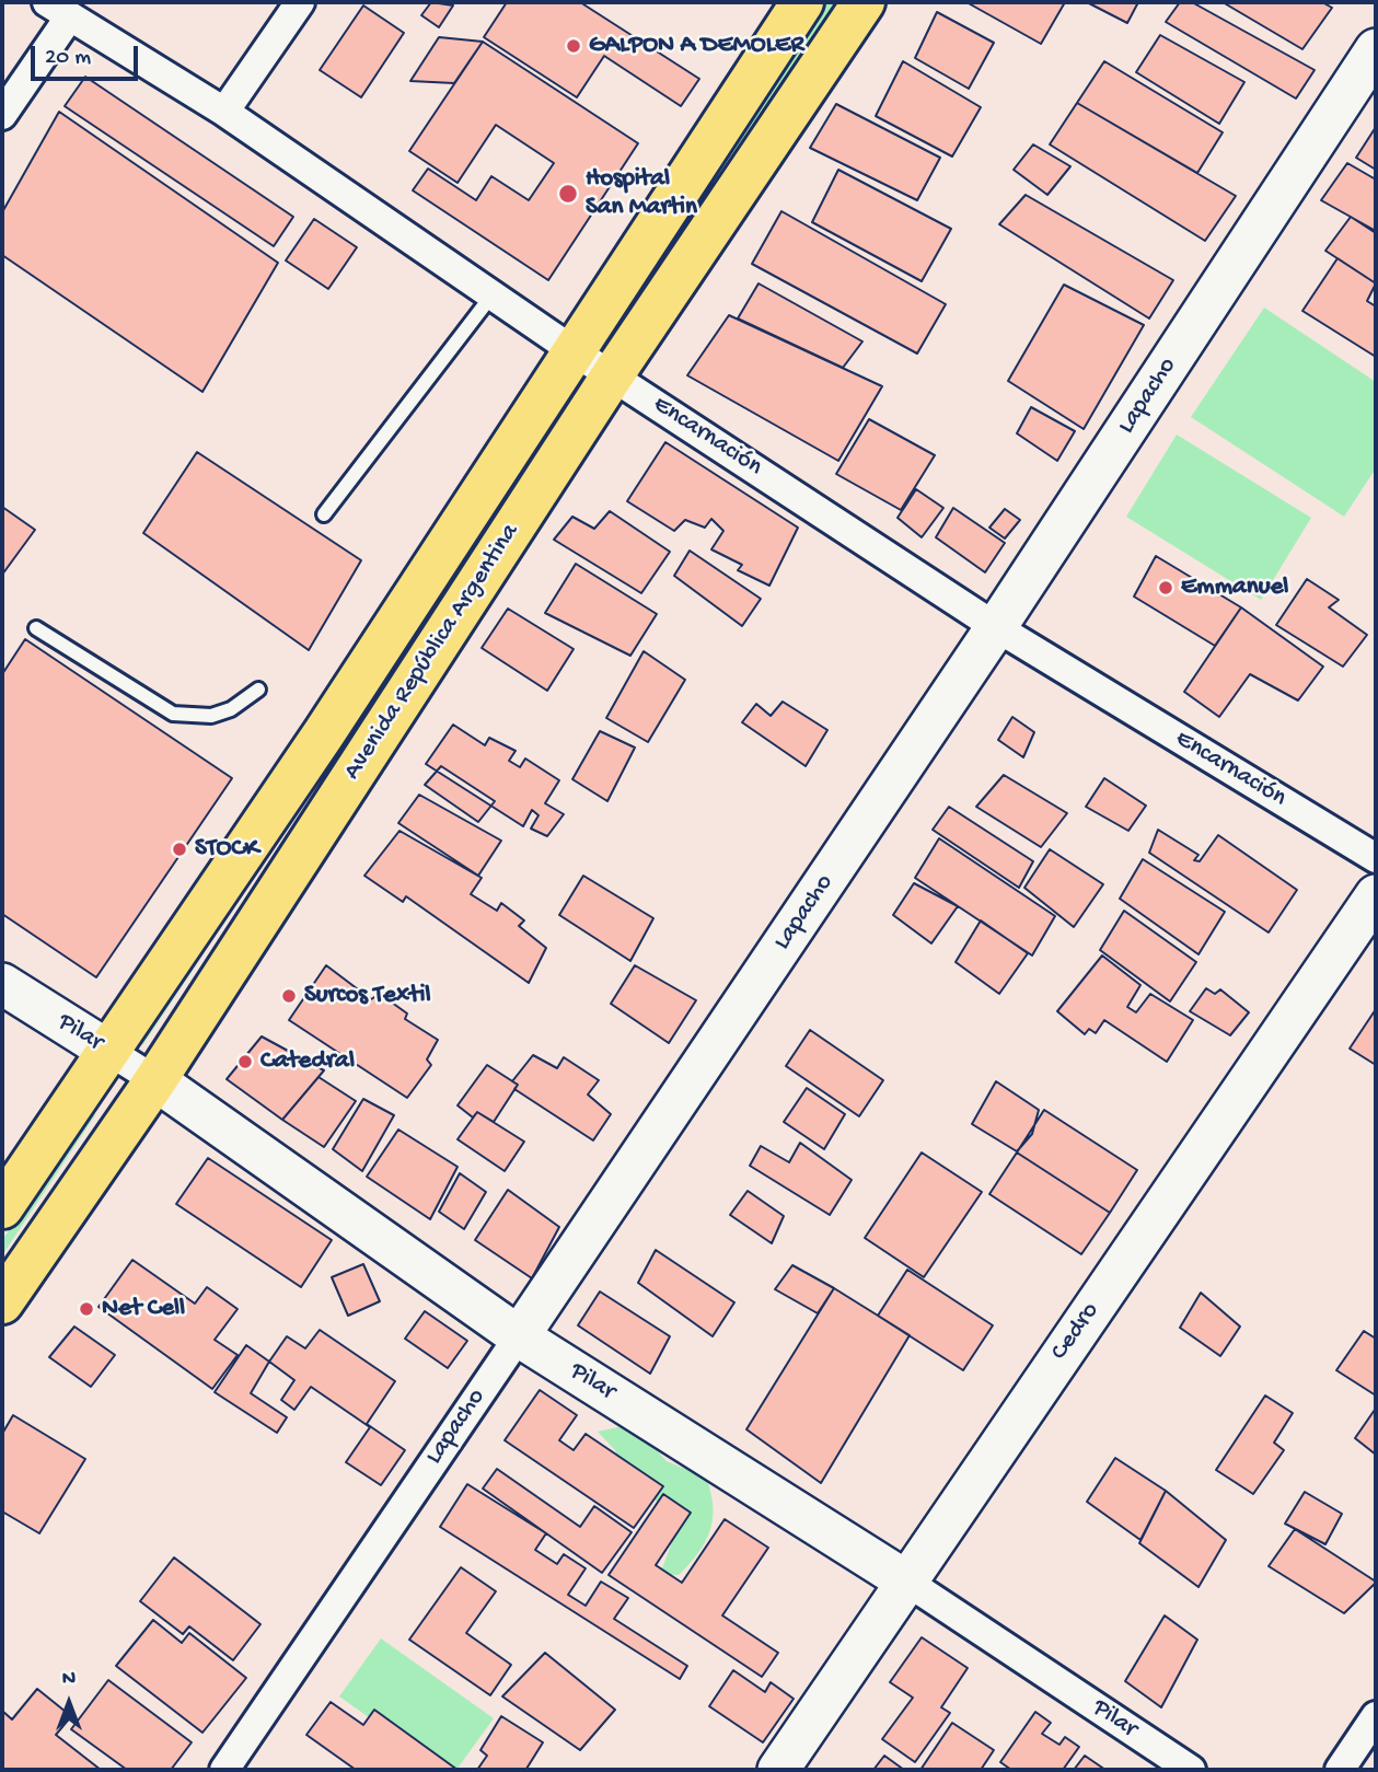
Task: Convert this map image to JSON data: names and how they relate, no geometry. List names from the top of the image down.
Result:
{
  "streets": {
    "highway": ["Avenida República Argentina"],
    "street": [
      "Lapacho",
      "Encarnación",
      "Pilar",
      "Cedro"
    ]
  },
  "crossings": [
    ["Lapacho", "Encarnación"],
    ["Lapacho", "Pilar"],
    ["Encarnación", "Avenida República Argentina"],
    ["Avenida República Argentina", "Pilar"],
    ["Pilar", "Cedro"]
  ],
  "places": [
    "GALPON A DEMOLER",
    "Hospital San Martin",
    "Emmanuel",
    "STOCK",
    "Surcos Textil",
    "Catedral",
    "Net Cell"
  ],
  "scale_bar": "20 m",
  "north": "top"
}
